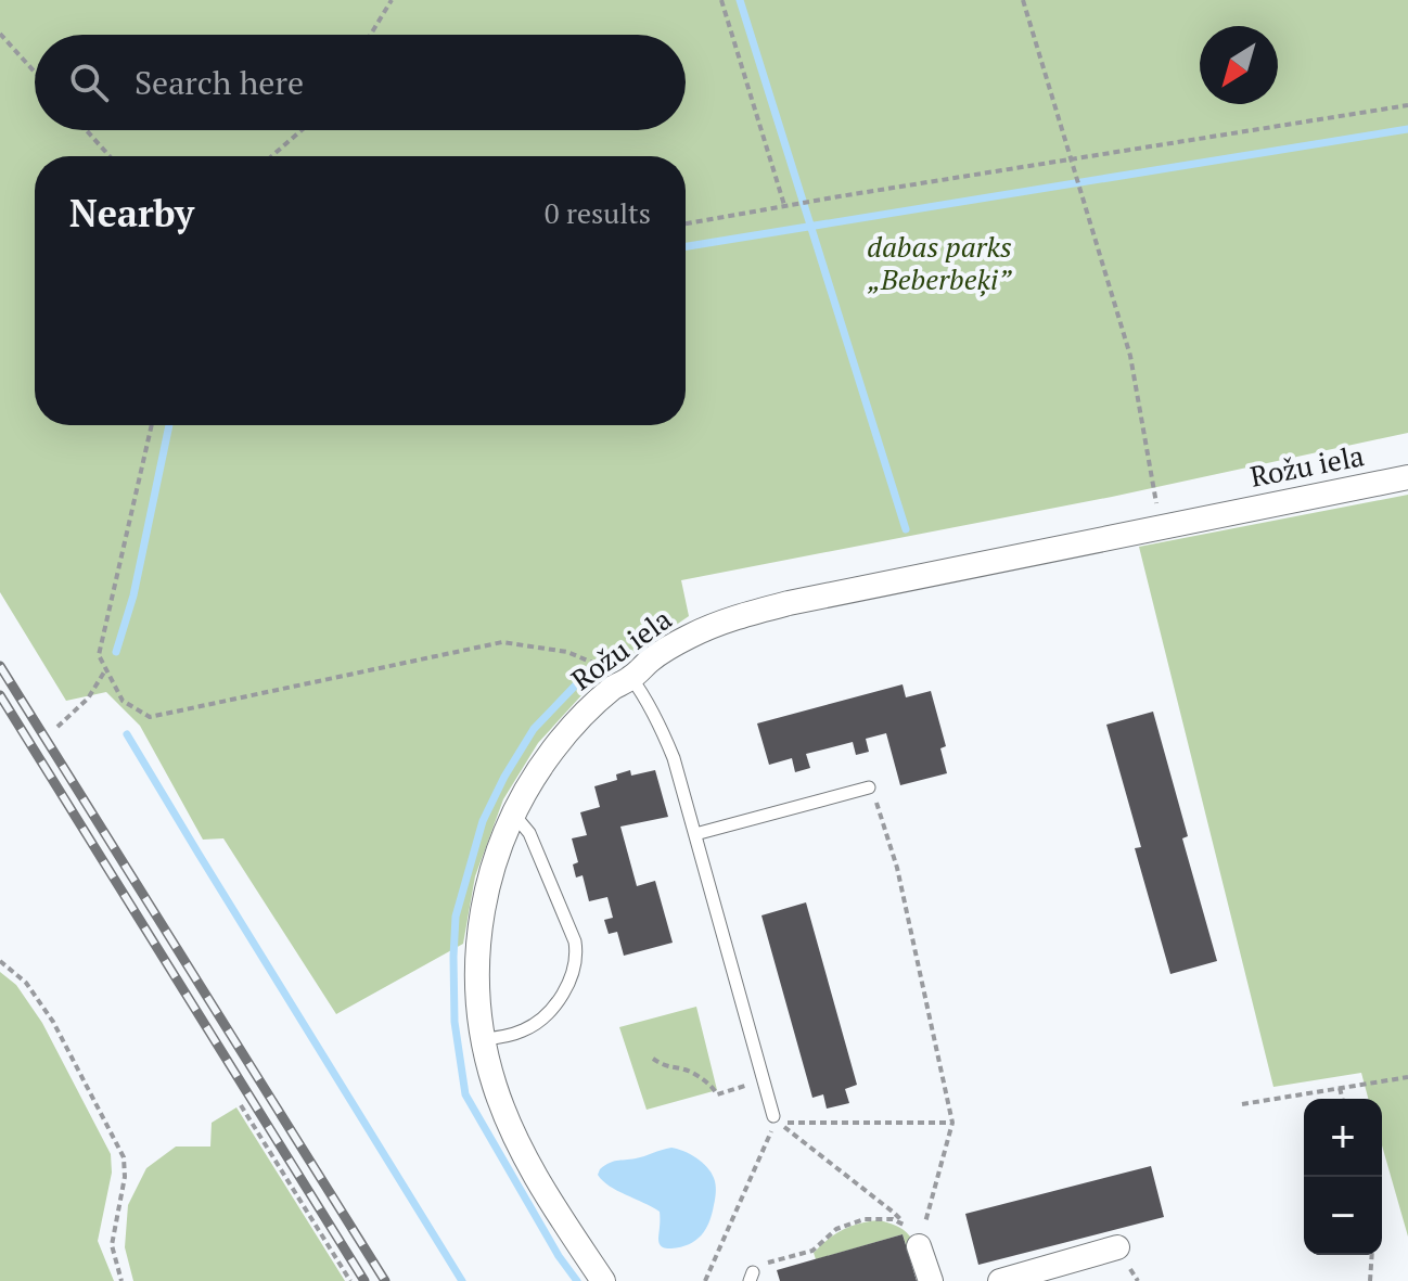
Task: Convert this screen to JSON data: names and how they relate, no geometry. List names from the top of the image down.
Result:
{
  "streets": {
    "street": ["Rožu iela"]
  },
  "parks": ["dabas parks „Beberbeķi”"],
  "north": "bottom left",
  "page": {
    "search": "Search here",
    "heading": ["Nearby", "0 results"],
    "map_buttons": ["+", "−"]
  }
}
